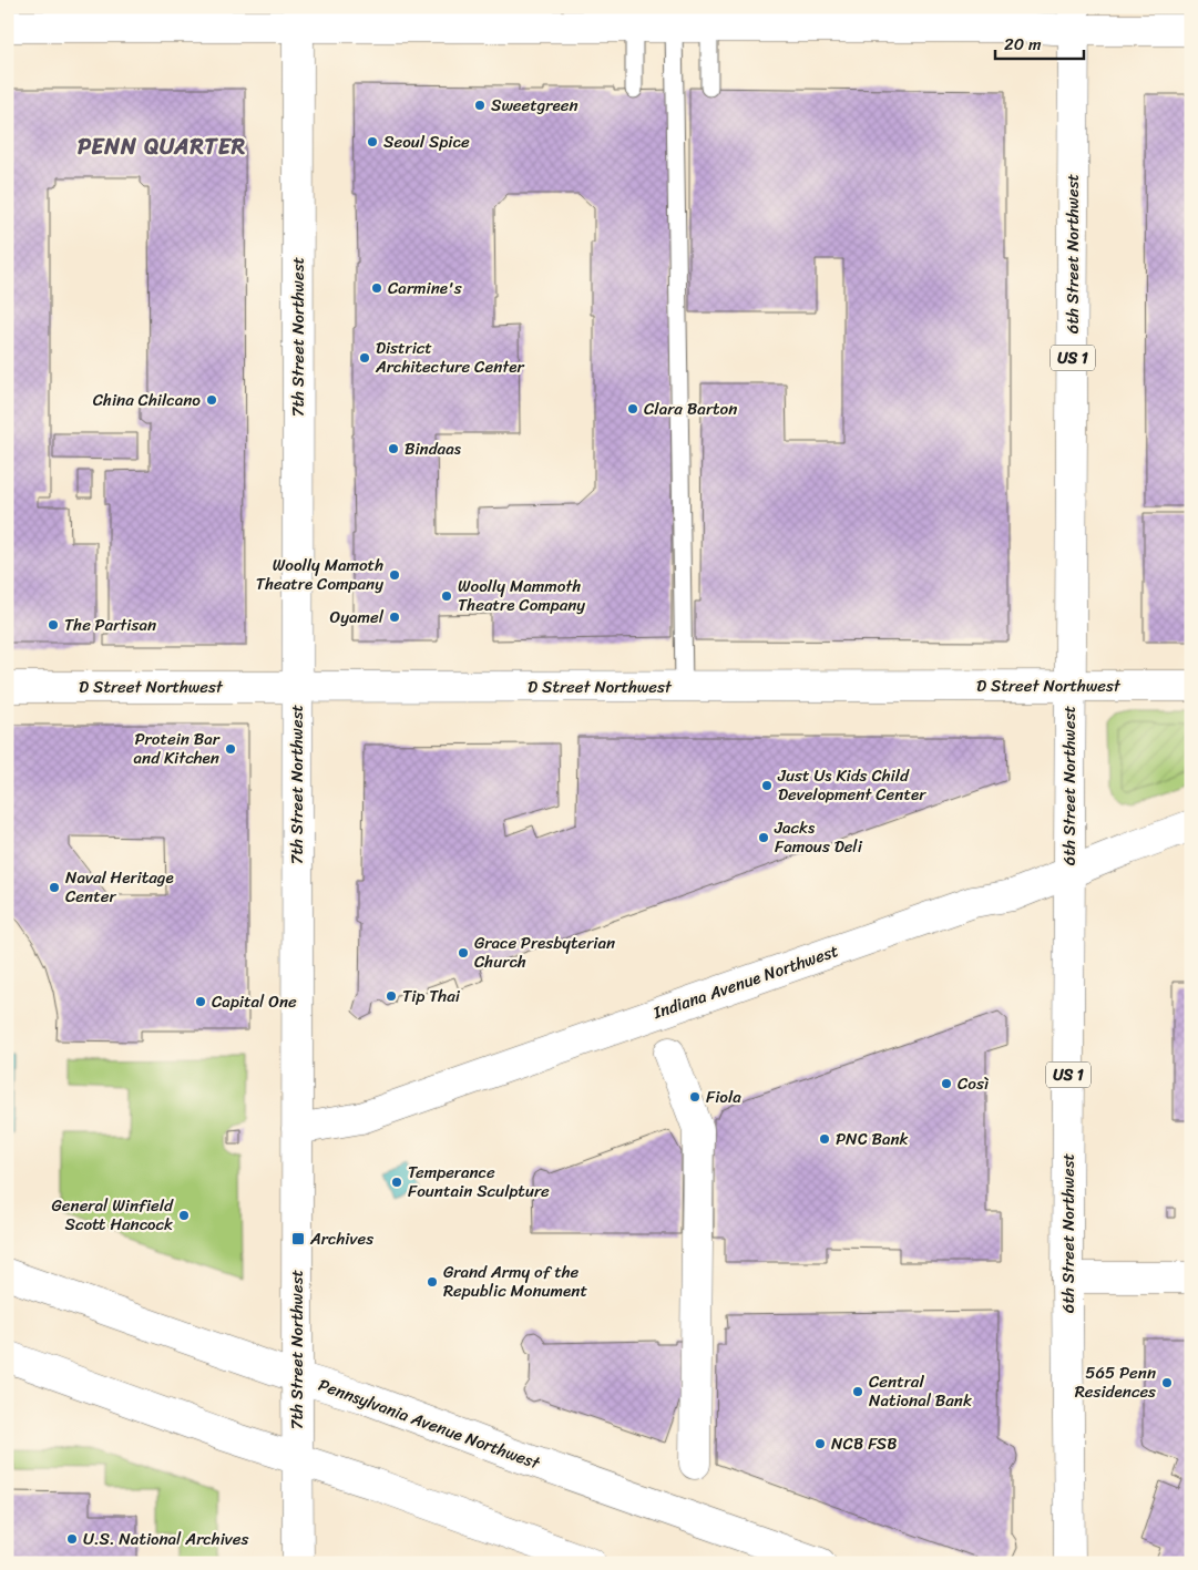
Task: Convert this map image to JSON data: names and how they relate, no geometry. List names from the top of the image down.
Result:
{
  "streets": {
    "main road": [
      "6th Street Northwest",
      "7th Street Northwest",
      "US 1",
      "D Street Northwest",
      "Indiana Avenue Northwest",
      "Pennsylvania Avenue Northwest"
    ]
  },
  "crossings": [
    ["6th Street Northwest", "D Street Northwest"],
    ["6th Street Northwest", "Indiana Avenue Northwest"],
    ["7th Street Northwest", "D Street Northwest"],
    ["7th Street Northwest", "Indiana Avenue Northwest"],
    ["7th Street Northwest", "Pennsylvania Avenue Northwest"]
  ],
  "districts": ["PENN QUARTER"],
  "places": {
    "other": [
      "Sweetgreen",
      "Seoul Spice",
      "Carmine's",
      "District Architecture Center",
      "China Chilcano",
      "Clara Barton",
      "Bindaas",
      "Woolly Mamoth Theatre Company",
      "Woolly Mammoth Theatre Company",
      "Oyamel",
      "The Partisan",
      "Protein Bar and Kitchen",
      "Just Us Kids Child Development Center",
      "Jacks Famous Deli",
      "Naval Heritage Center",
      "Grace Presbyterian Church",
      "Tip Thai",
      "Capital One",
      "Così",
      "Fiola",
      "PNC Bank",
      "Temperance Fountain Sculpture",
      "General Winfield Scott Hancock",
      "Grand Army of the Republic Monument",
      "565 Penn Residences",
      "Central National Bank",
      "NCB FSB",
      "U.S. National Archives"
    ],
    "transit": ["Archives"]
  },
  "scale_bar": "20 m"
}
